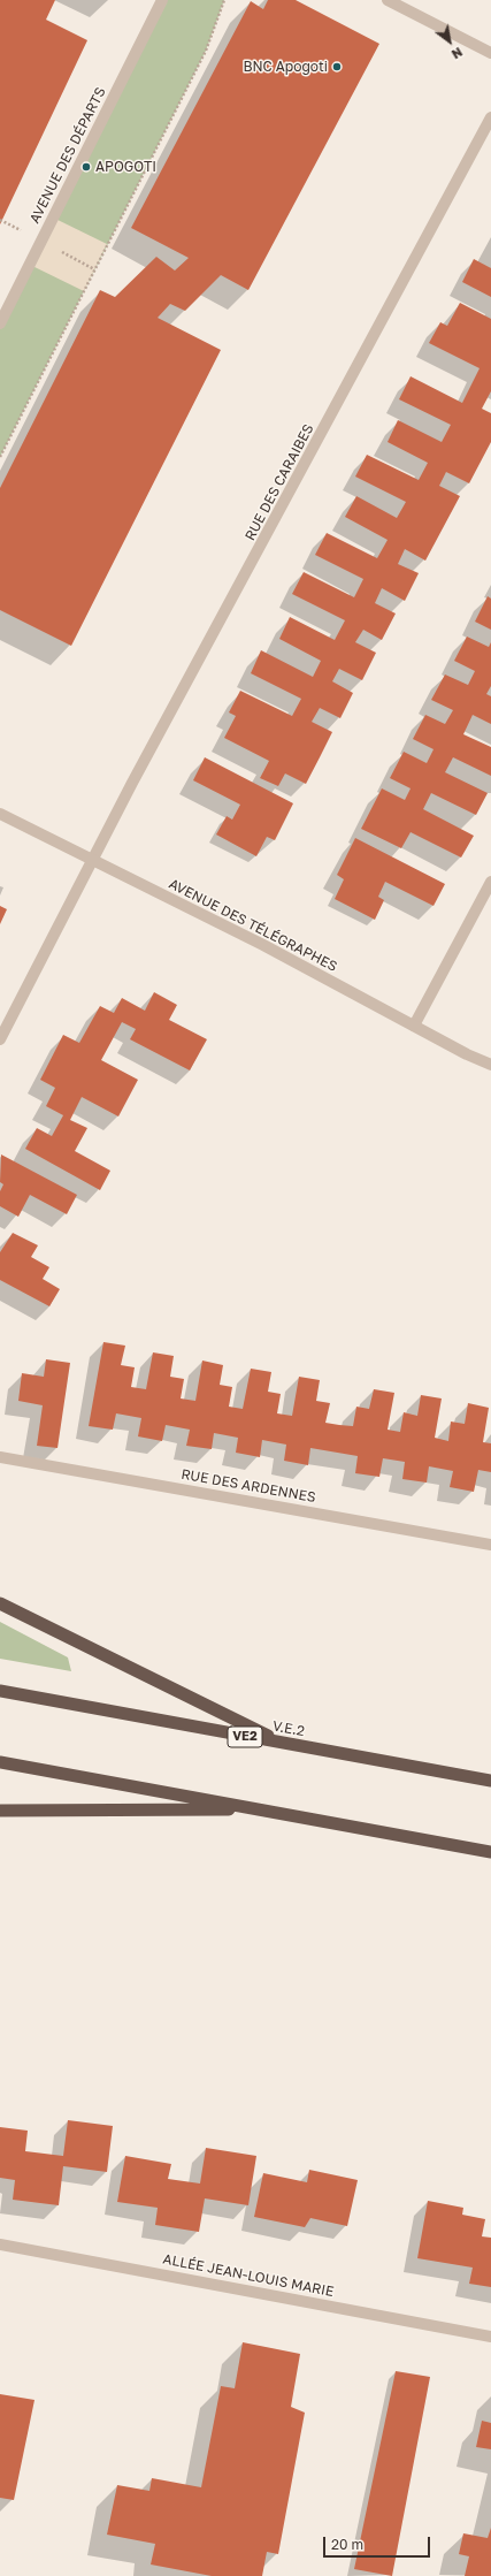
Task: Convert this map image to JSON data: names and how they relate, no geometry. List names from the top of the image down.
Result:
{
  "streets": {
    "highway": ["V.E.2", "VE2"],
    "street": [
      "AVENUE DES DÉPARTS",
      "RUE DES CARAIBES",
      "AVENUE DES TÉLÉGRAPHES",
      "RUE DES ARDENNES",
      "ALLÉE JEAN-LOUIS MARIE"
    ]
  },
  "crossings": [
    ["RUE DES CARAIBES", "AVENUE DES TÉLÉGRAPHES"]
  ],
  "places": ["BNC Apogoti", "APOGOTI"],
  "scale_bar": "20 m",
  "north": "bottom right"
}
